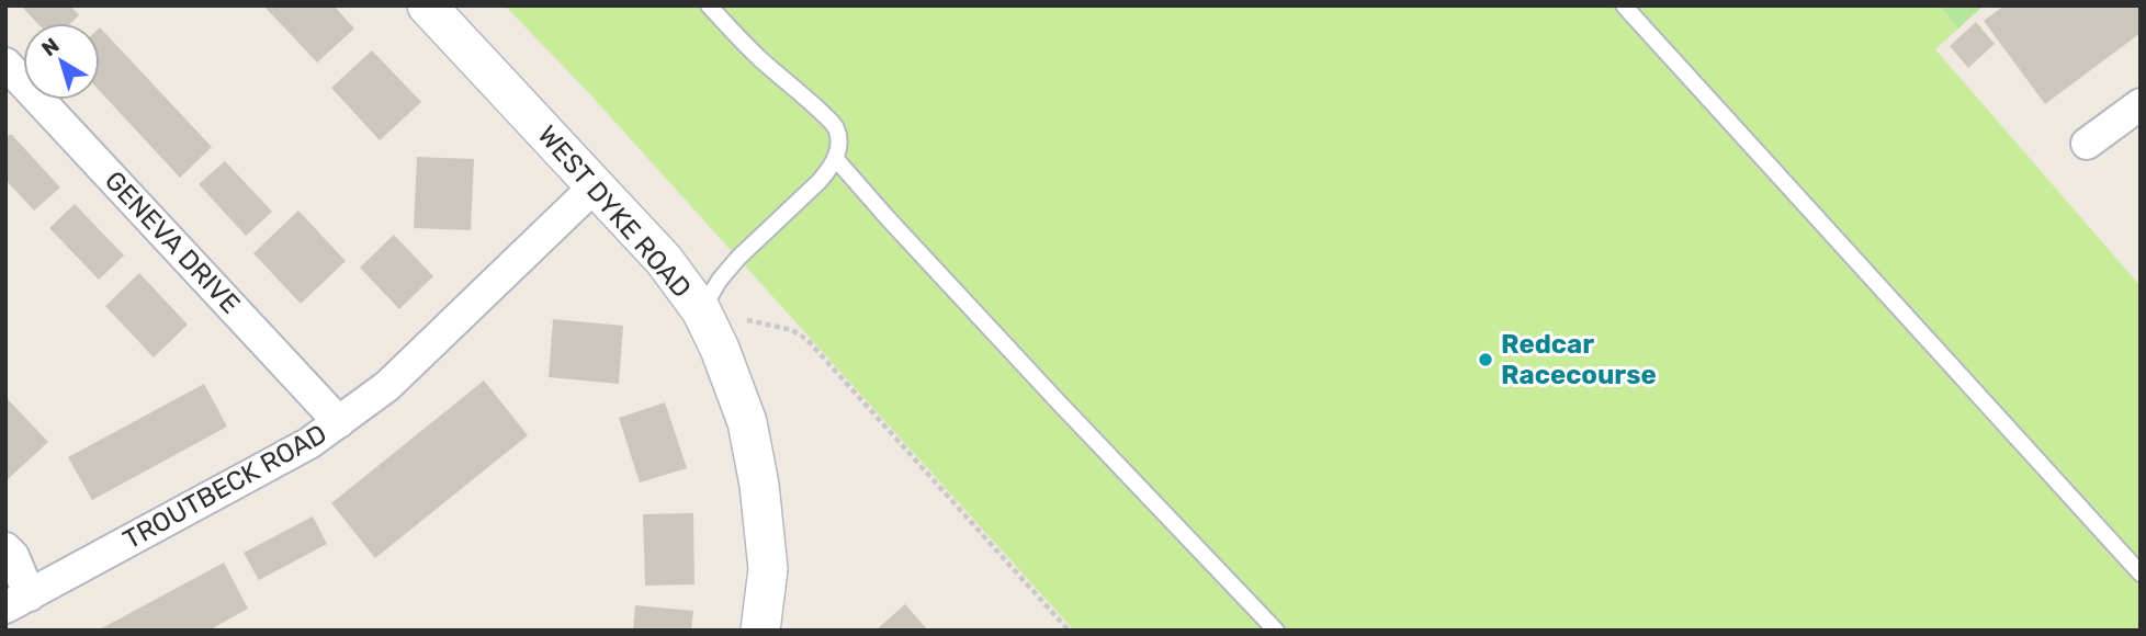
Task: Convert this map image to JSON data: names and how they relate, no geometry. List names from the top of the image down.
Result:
{
  "streets": {
    "street": ["WEST DYKE ROAD", "GENEVA DRIVE", "TROUTBECK ROAD"]
  },
  "crossings": [
    ["WEST DYKE ROAD", "TROUTBECK ROAD"],
    ["GENEVA DRIVE", "TROUTBECK ROAD"]
  ],
  "places": ["Redcar Racecourse"],
  "north": "top left"
}
